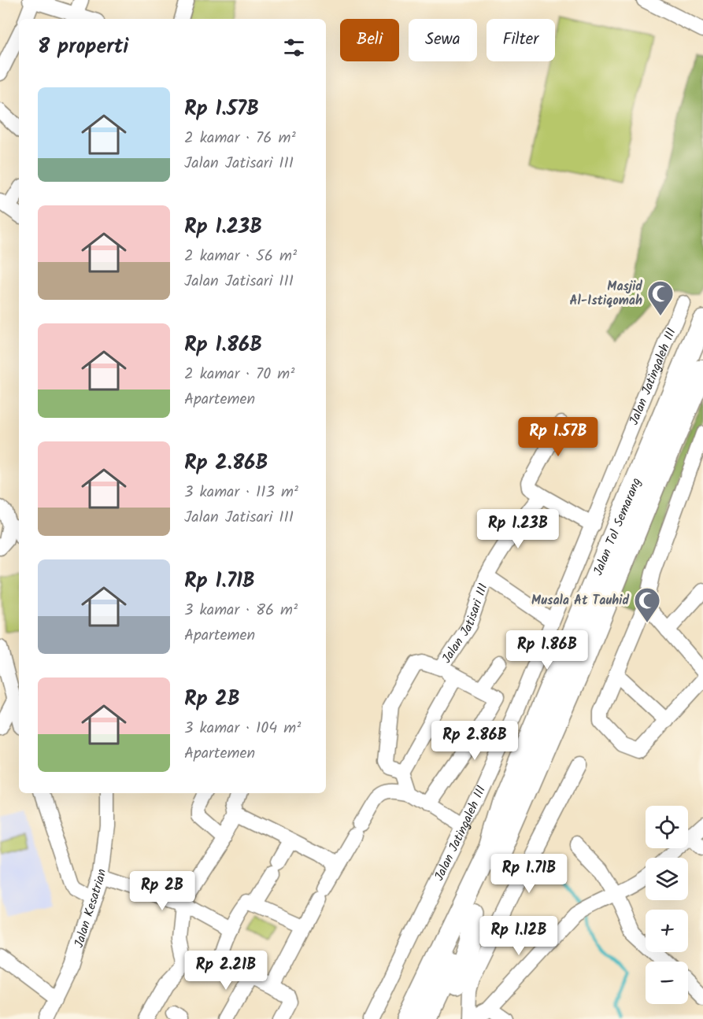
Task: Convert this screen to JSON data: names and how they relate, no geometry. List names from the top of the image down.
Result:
{
  "streets": {
    "highway": ["Jalan Tol Semarang"],
    "street": ["Jalan Jatingaleh III", "Jalan Jatisari III", "Jalan Kesatrian"]
  },
  "crossings": [
    ["Jalan Jatingaleh III", "Jalan Jatisari III"]
  ],
  "places": {
    "mosque": ["Masjid Al-Istiqomah", "Musala At Tauhid"]
  },
  "page": {
    "chip": ["Beli", "Sewa", "Filter"],
    "heading": "8 properti",
    "list": [
      {
        "name": "Rp 1.57B",
        "note": "2 kamar · 76 m² · Jalan Jatisari III"
      },
      {
        "name": "Rp 1.23B",
        "note": "2 kamar · 56 m² · Jalan Jatisari III"
      },
      {
        "name": "Rp 1.86B",
        "note": "2 kamar · 70 m² · Apartemen"
      },
      {
        "name": "Rp 2.86B",
        "note": "3 kamar · 113 m² · Jalan Jatisari III"
      },
      {
        "name": "Rp 1.71B",
        "note": "3 kamar · 86 m² · Apartemen"
      },
      {
        "name": "Rp 2B",
        "note": "3 kamar · 104 m² · Apartemen"
      }
    ],
    "price": [
      "Rp 1.57B",
      "Rp 1.23B",
      "Rp 1.86B",
      "Rp 2.86B",
      "Rp 1.71B",
      "Rp 2B",
      "Rp 1.12B",
      "Rp 2.21B"
    ],
    "map_buttons": ["+", "−"]
  }
}
